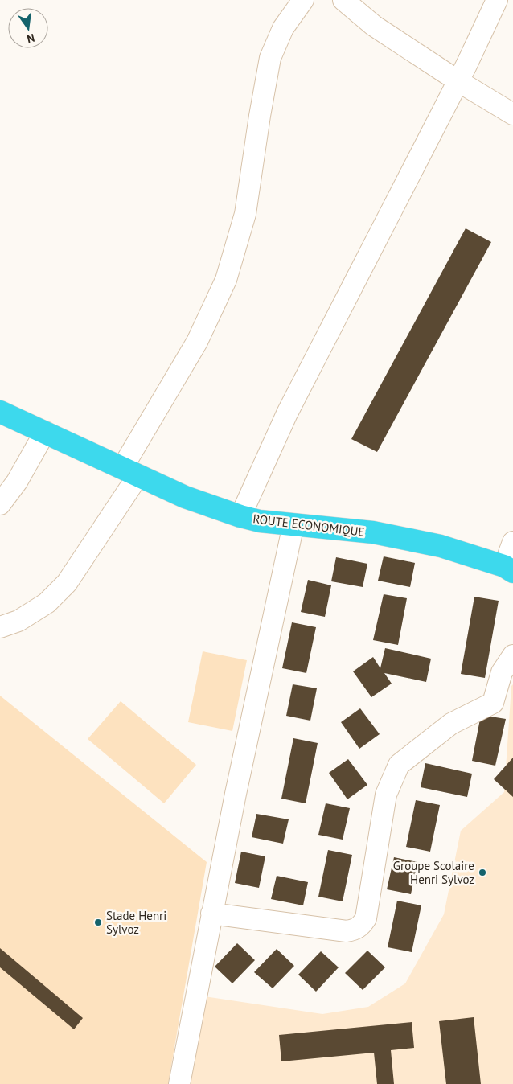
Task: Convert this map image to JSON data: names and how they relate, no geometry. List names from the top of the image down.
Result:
{
  "streets": {
    "highway": ["ROUTE ECONOMIQUE"]
  },
  "places": ["Groupe Scolaire Henri Sylvoz", "Stade Henri Sylvoz"],
  "north": "bottom"
}
